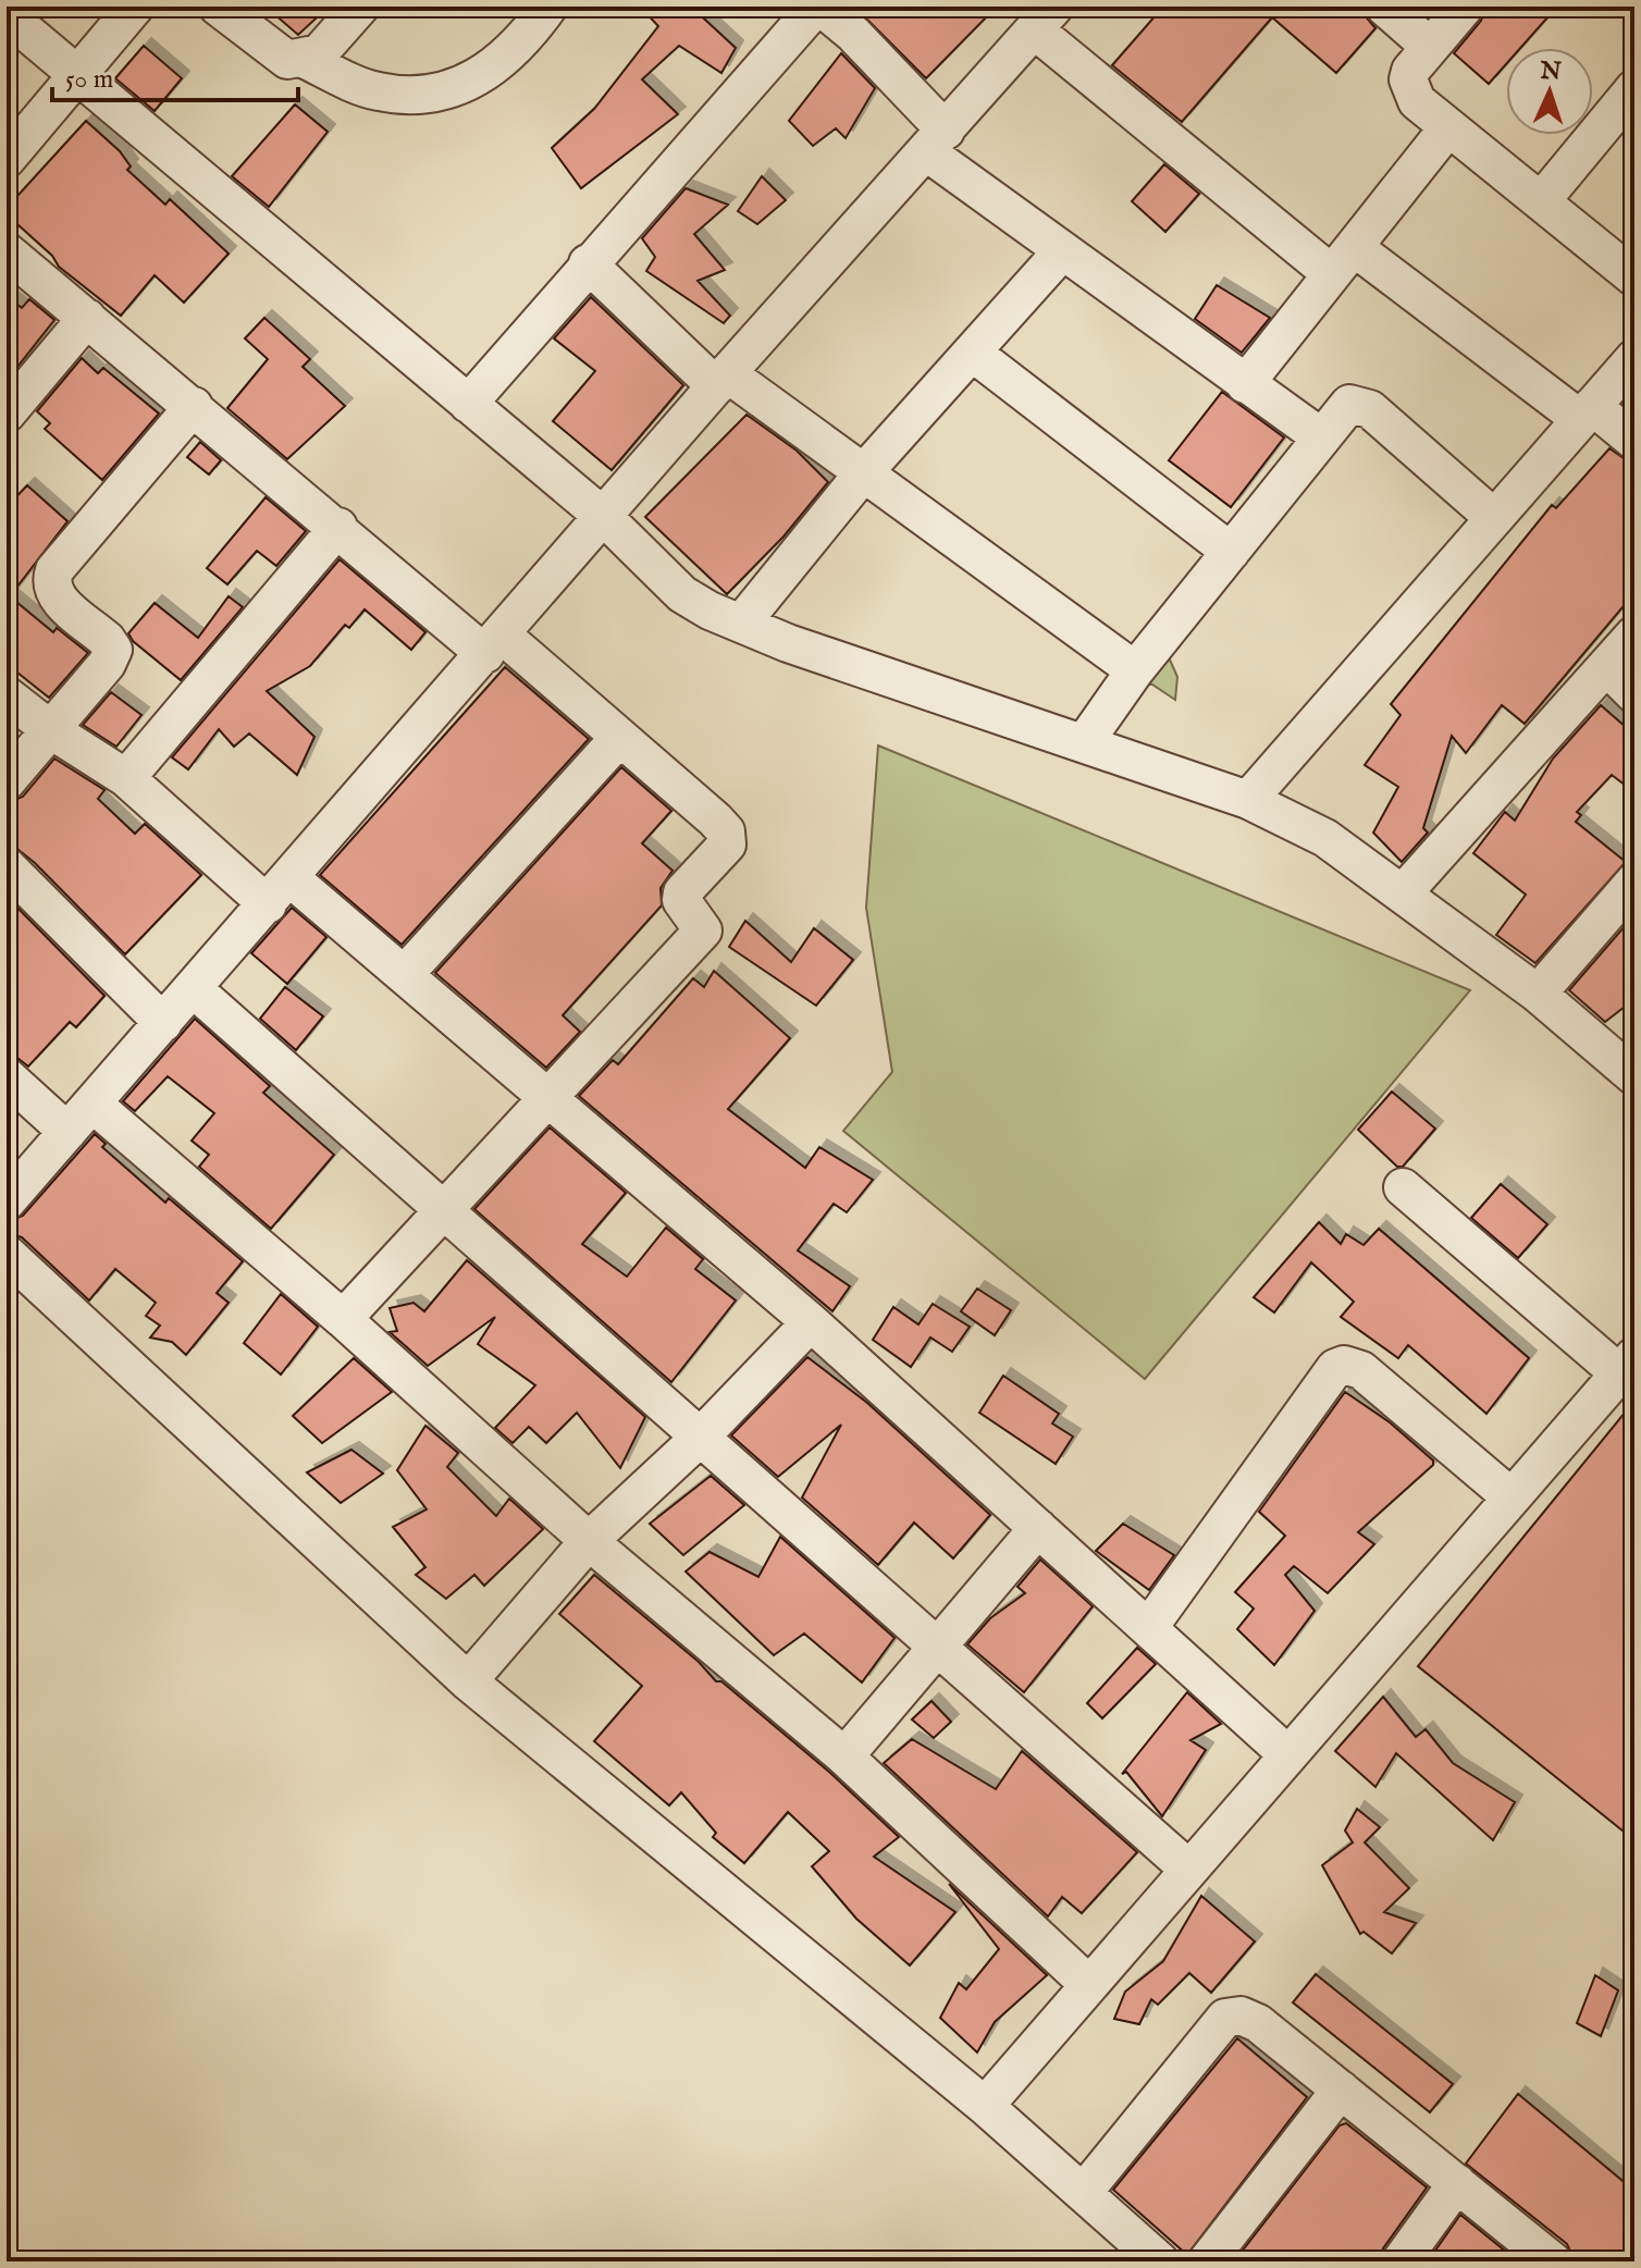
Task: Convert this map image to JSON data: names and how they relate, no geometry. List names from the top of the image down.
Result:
{
  "scale_bar": "50 m",
  "north": "top"
}
